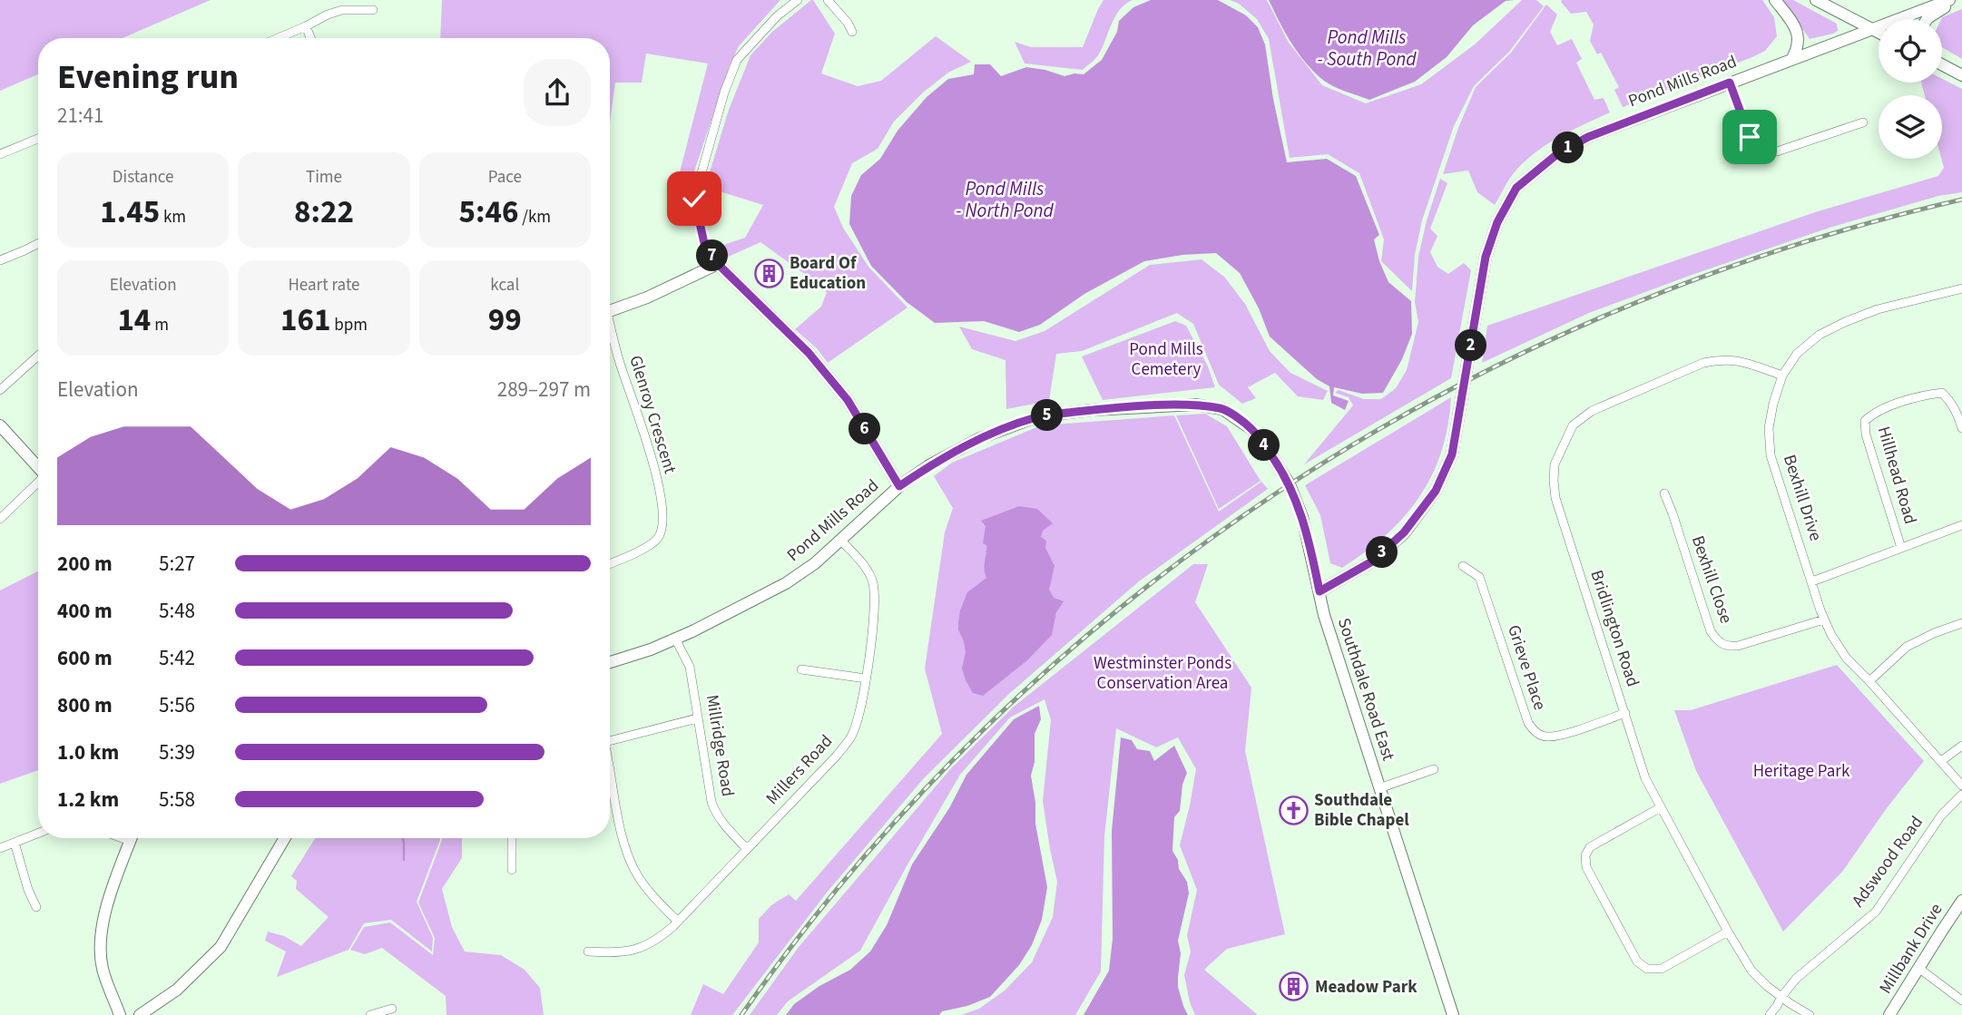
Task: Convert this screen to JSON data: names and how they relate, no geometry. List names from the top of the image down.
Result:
{
  "streets": {
    "main road": ["Pond Mills Road", "Southdale Road East", "Millbank Drive"],
    "street": [
      "Glenroy Crescent",
      "Hillhead Road",
      "Bexhill Drive",
      "Bexhill Close",
      "Bridlington Road",
      "Grieve Place",
      "Millridge Road",
      "Millers Road",
      "Adswood Road"
    ]
  },
  "crossings": [
    ["Pond Mills Road", "Southdale Road East"],
    ["Pond Mills Road", "Millridge Road"],
    ["Pond Mills Road", "Millers Road"],
    ["Hillhead Road", "Bexhill Drive"],
    ["Bexhill Drive", "Bexhill Close"],
    ["Bexhill Drive", "Bridlington Road"],
    ["Bridlington Road", "Grieve Place"],
    ["Bridlington Road", "Adswood Road"],
    ["Millridge Road", "Millers Road"]
  ],
  "water": ["Pond Mills - South Pond", "Pond Mills - North Pond"],
  "parks": ["Pond Mills Cemetery", "Westminster Ponds Conservation Area", "Heritage Park"],
  "places": {
    "building": ["Board Of Education", "Meadow Park"],
    "church": ["Southdale Bible Chapel"]
  },
  "page": {
    "heading": ["Evening run", "21:41"],
    "pins": [
      "1",
      "7",
      "2",
      "5",
      "6",
      "4",
      "3"
    ],
    "stats": [
      ["Distance", "1.45 km"],
      ["Time", "8:22"],
      ["Pace", "5:46 /km"],
      ["Elevation", "14 m"],
      ["Heart rate", "161 bpm"],
      ["kcal", "99"]
    ],
    "chart": ["Elevation", "289–297 m"],
    "list": [
      {
        "name": "200 m",
        "note": "5:27"
      },
      {
        "name": "400 m",
        "note": "5:48"
      },
      {
        "name": "600 m",
        "note": "5:42"
      },
      {
        "name": "800 m",
        "note": "5:56"
      },
      {
        "name": "1.0 km",
        "note": "5:39"
      },
      {
        "name": "1.2 km",
        "note": "5:58"
      }
    ]
  }
}
